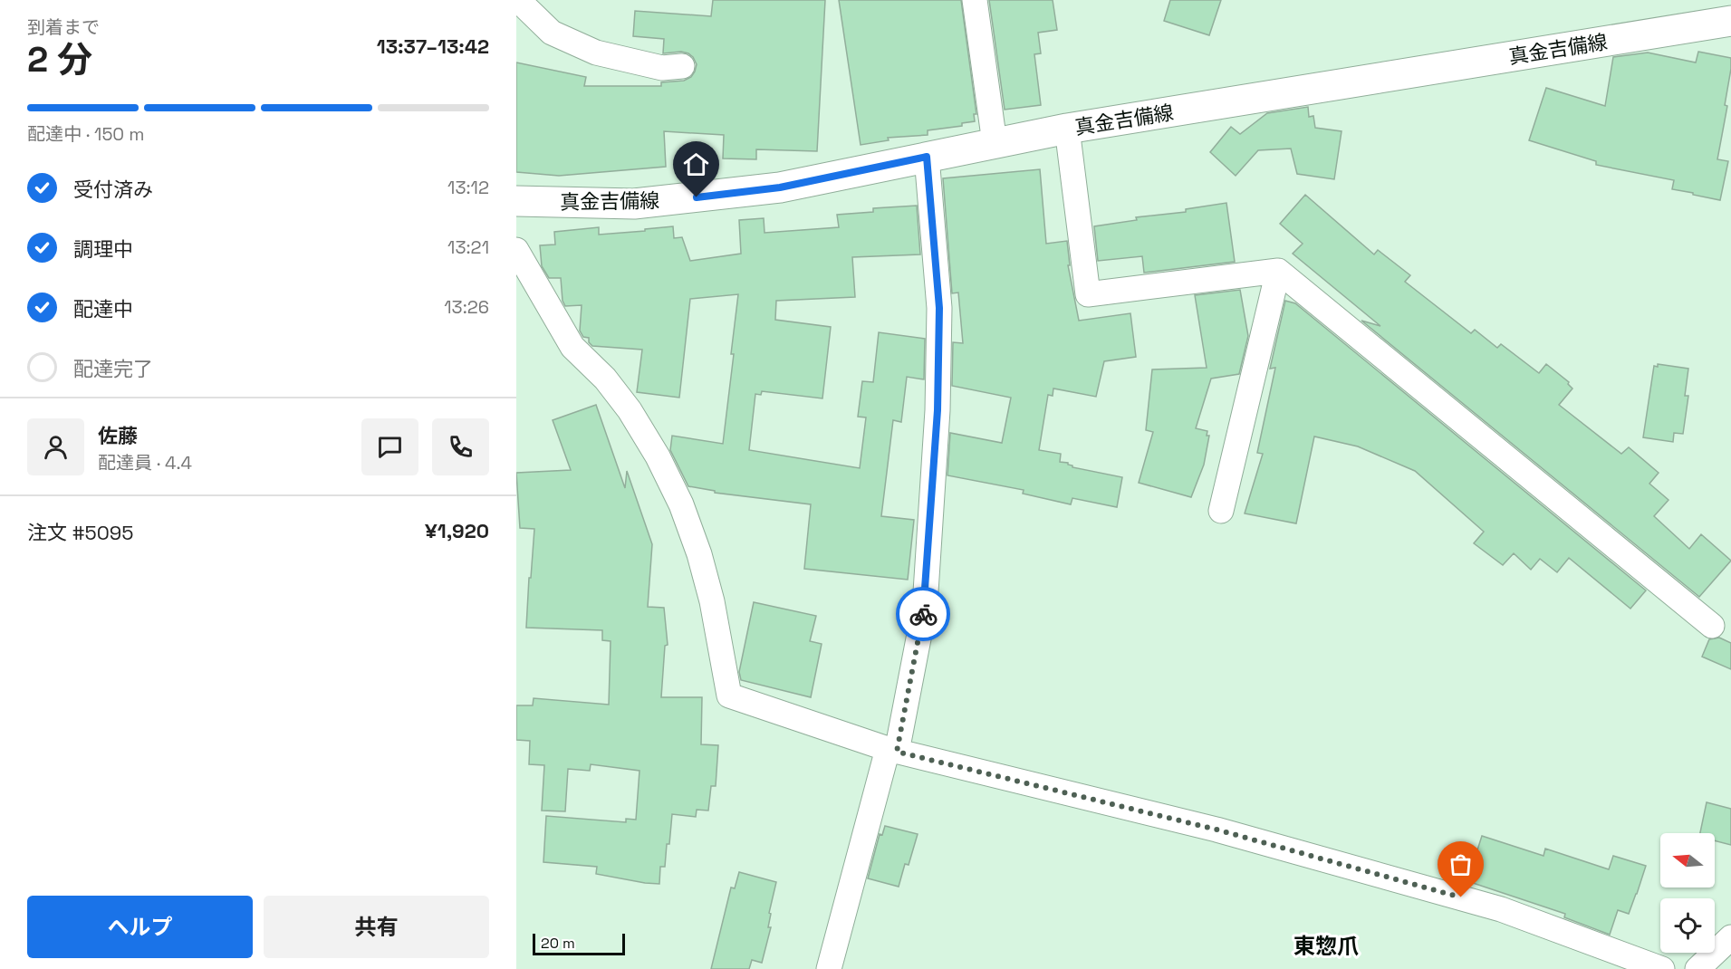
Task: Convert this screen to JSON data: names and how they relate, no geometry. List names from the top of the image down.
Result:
{
  "streets": {
    "main road": ["真金吉備線"]
  },
  "districts": ["東惣爪"],
  "scale_bar": "20 m",
  "north": "left",
  "page": {
    "heading": ["2 分", "到着まで", "13:37–13:42"],
    "panel": [
      "佐藤",
      "配達員 · 4.4",
      "注文 #5095",
      "¥1,920"
    ],
    "bar": "配達中 · 150 m",
    "list": [
      ["受付済み", "13:12"],
      ["調理中", "13:21"],
      ["配達中", "13:26"],
      "配達完了"
    ],
    "buttons": ["ヘルプ", "共有"],
    "scale": "20 m"
  }
}
